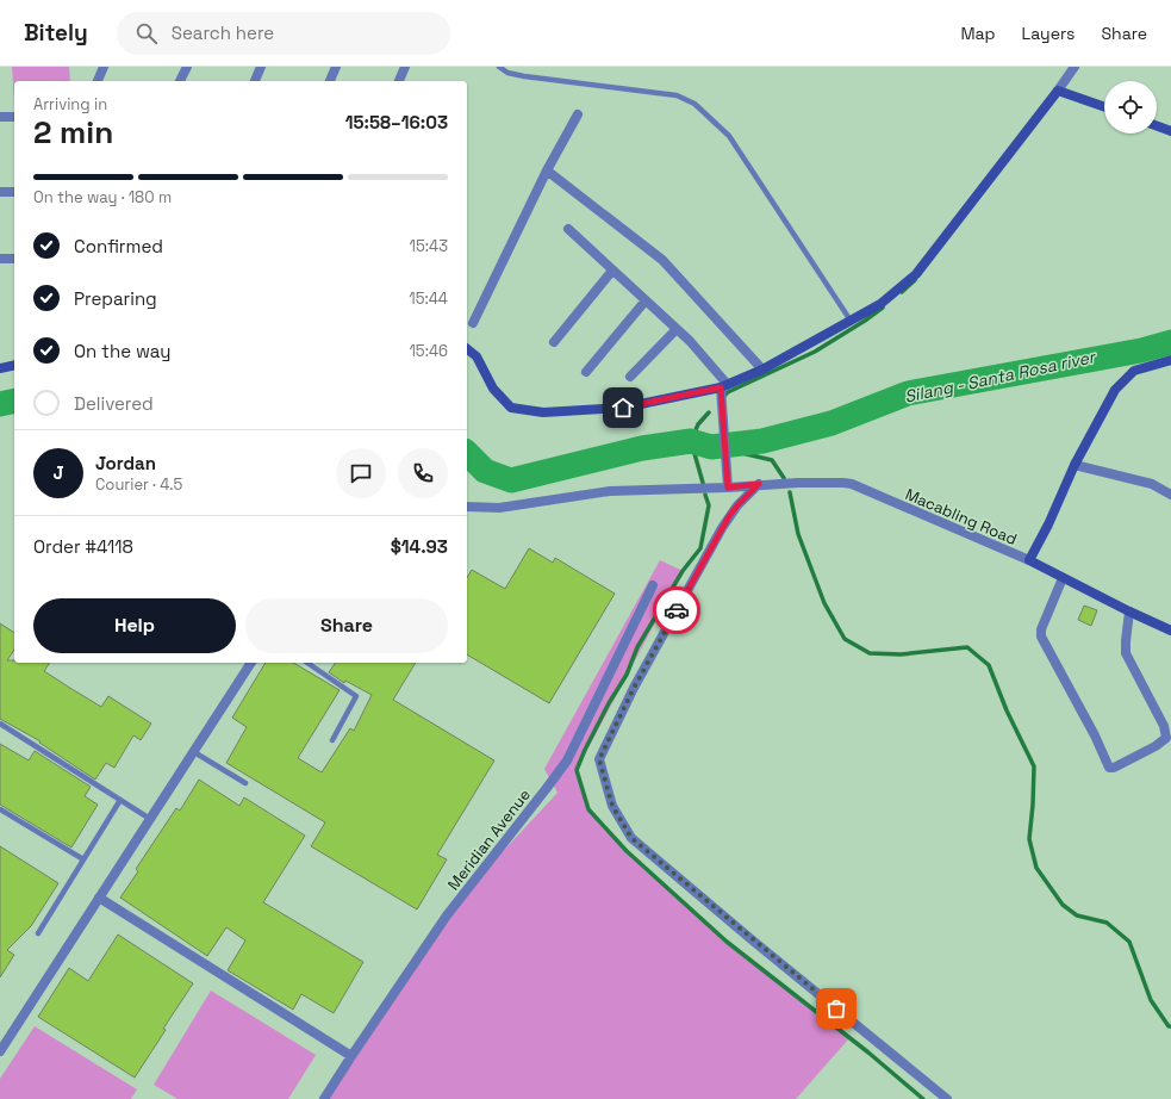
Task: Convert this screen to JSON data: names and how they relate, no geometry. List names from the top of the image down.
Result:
{
  "streets": {
    "street": ["Macabling Road", "Meridian Avenue"]
  },
  "water": ["Silang - Santa Rosa river"],
  "page": {
    "header": "Bitely",
    "search": "Search here",
    "nav": ["Map", "Layers", "Share"],
    "heading": ["2 min", "Arriving in", "15:58–16:03"],
    "panel": [
      "Jordan",
      "Courier · 4.5",
      "Order #4118",
      "$14.93"
    ],
    "bar": "On the way · 180 m",
    "list": [
      ["Confirmed", "15:43"],
      ["Preparing", "15:44"],
      ["On the way", "15:46"],
      "Delivered"
    ],
    "round": "J",
    "buttons": ["Help", "Share"]
  }
}
